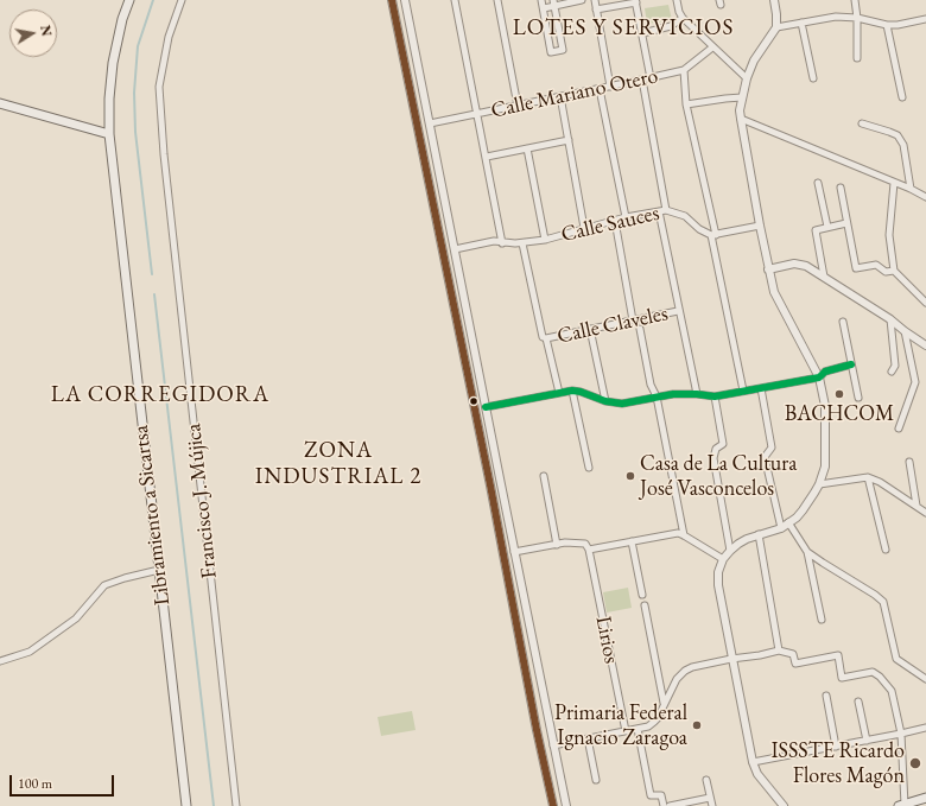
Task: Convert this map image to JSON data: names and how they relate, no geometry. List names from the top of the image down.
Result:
{
  "streets": {
    "main road": ["Libramiento a Sicartsa"],
    "street": [
      "Calle Mariano Otero",
      "Calle Sauces",
      "Calle Claveles",
      "Francisco J. Mújica",
      "Lirios"
    ]
  },
  "districts": ["LOTES Y SERVICIOS", "LA CORREGIDORA", "ZONA INDUSTRIAL 2"],
  "places": [
    "BACHCOM",
    "Casa de La Cultura José Vasconcelos",
    "Primaria Federal Ignacio Zaragoa",
    "ISSSTE Ricardo Flores Magón"
  ],
  "scale_bar": "100 m",
  "north": "right"
}
